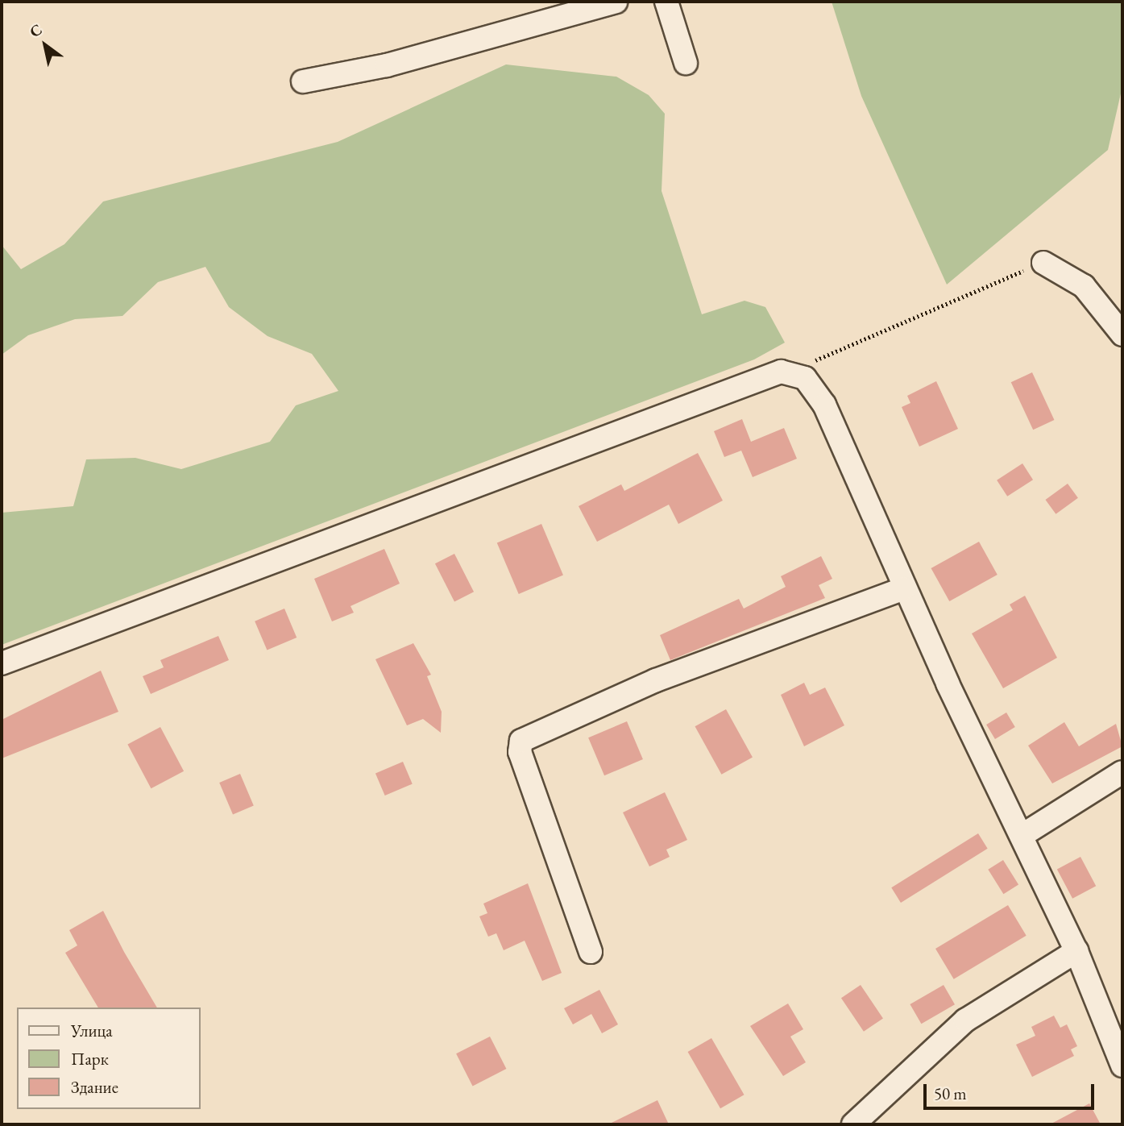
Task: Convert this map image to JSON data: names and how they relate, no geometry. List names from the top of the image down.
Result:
{
  "legend": ["Улица", "Парк", "Здание"],
  "scale_bar": "50 m",
  "north": "top left"
}
